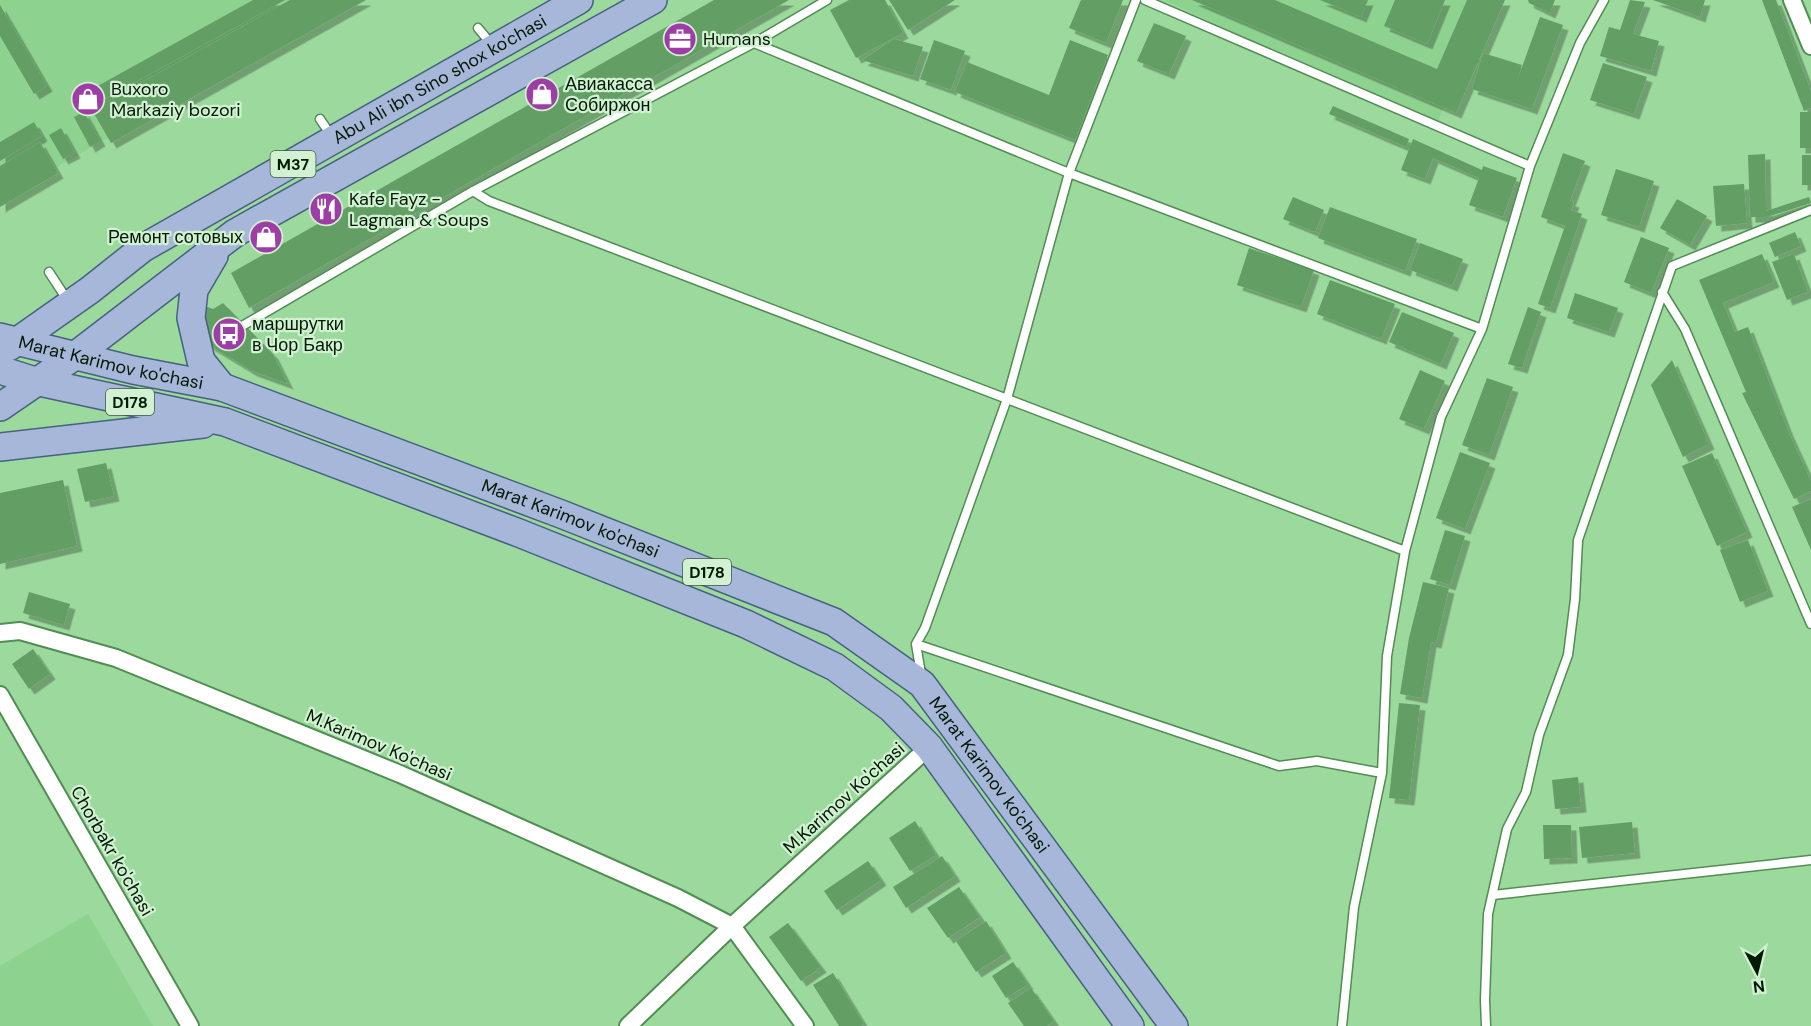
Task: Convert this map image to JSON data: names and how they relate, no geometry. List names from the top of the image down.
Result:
{
  "streets": {
    "main road": [
      "Abu Ali ibn Sino shox ko'chasi",
      "M37",
      "Marat Karimov ko'chasi",
      "D178"
    ],
    "street": ["M.Karimov Ko'chasi", "Chorbakr ko'chasi"]
  },
  "crossings": [
    ["Abu Ali ibn Sino shox ko'chasi", "Marat Karimov ko'chasi"],
    ["Marat Karimov ko'chasi", "M.Karimov Ko'chasi"]
  ],
  "places": {
    "office": ["Humans"],
    "shop": ["Авиакасса Собиржон", "Buxoro Markaziy bozori", "Ремонт сотовых"],
    "restaurant": ["Kafe Fayz - Lagman & Soups"],
    "bus stop": ["маршрутки в Чор Бакр"]
  },
  "north": "bottom"
}
